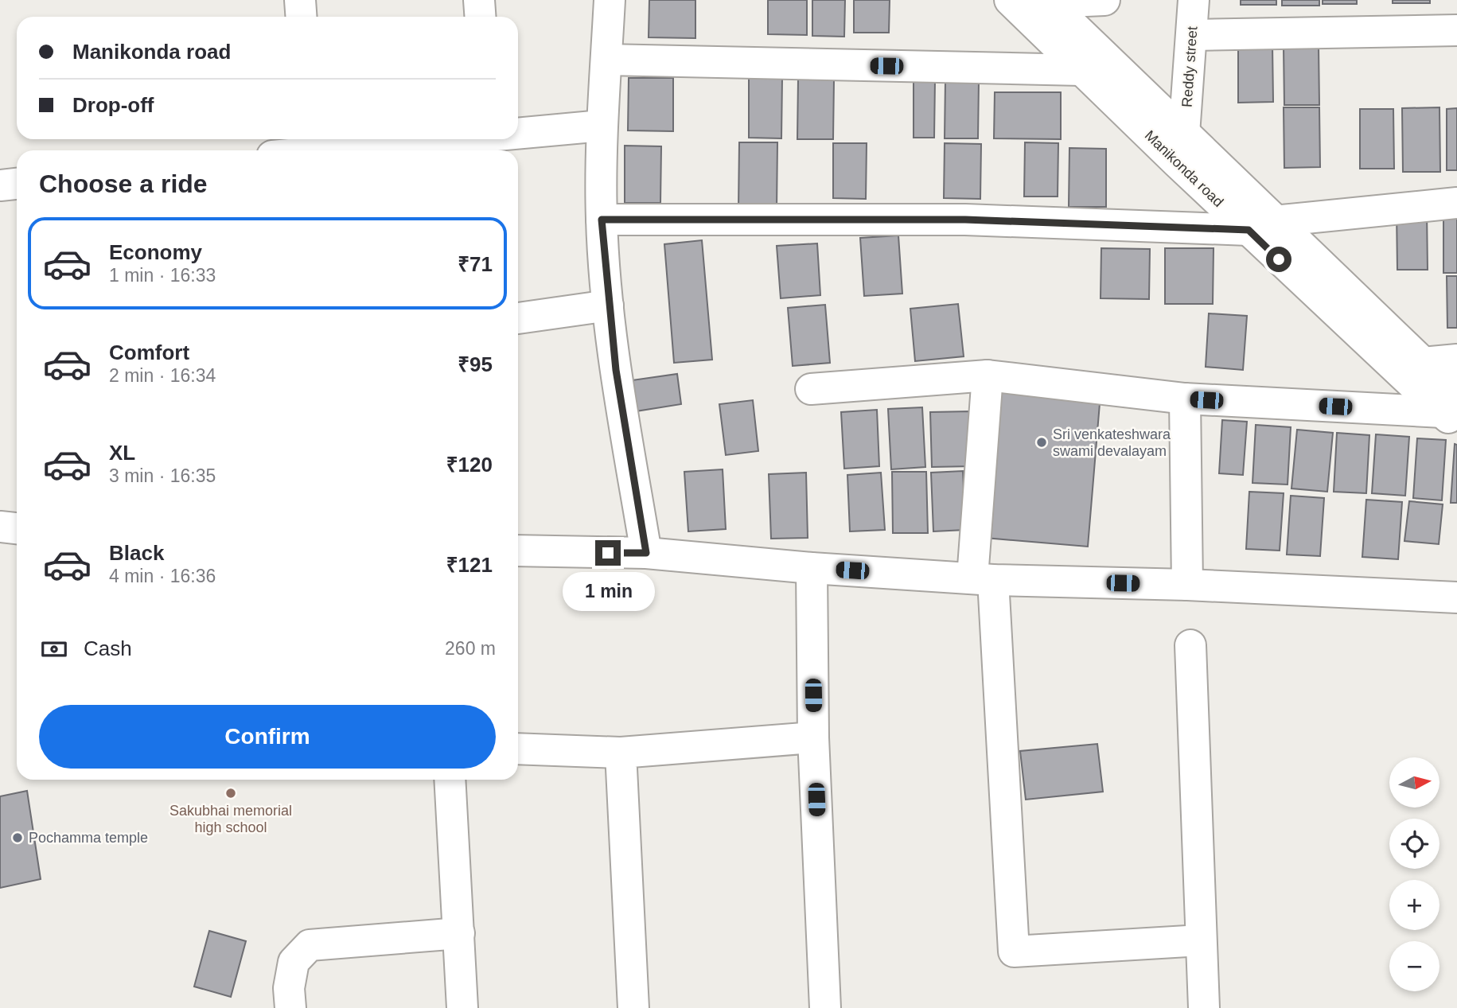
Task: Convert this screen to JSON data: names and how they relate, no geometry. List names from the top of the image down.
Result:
{
  "streets": {
    "street": ["Reddy street", "Manikonda road"]
  },
  "crossings": [
    ["Reddy street", "Manikonda road"]
  ],
  "places": ["Sri venkateshwara swami devalayam", "Sakubhai memorial high school", "Pochamma temple"],
  "north": "right",
  "page": {
    "banner": ["Manikonda road", "Drop-off"],
    "heading": "Choose a ride",
    "list": [
      {
        "name": "Economy",
        "note": "1 min · 16:33",
        "value": "₹71"
      },
      {
        "name": "Comfort",
        "note": "2 min · 16:34",
        "value": "₹95"
      },
      {
        "name": "XL",
        "note": "3 min · 16:35",
        "value": "₹120"
      },
      {
        "name": "Black",
        "note": "4 min · 16:36",
        "value": "₹121"
      }
    ],
    "bubble": "1 min",
    "pay": ["Cash", "260 m"],
    "buttons": "Confirm",
    "map_buttons": ["+", "−"]
  }
}
